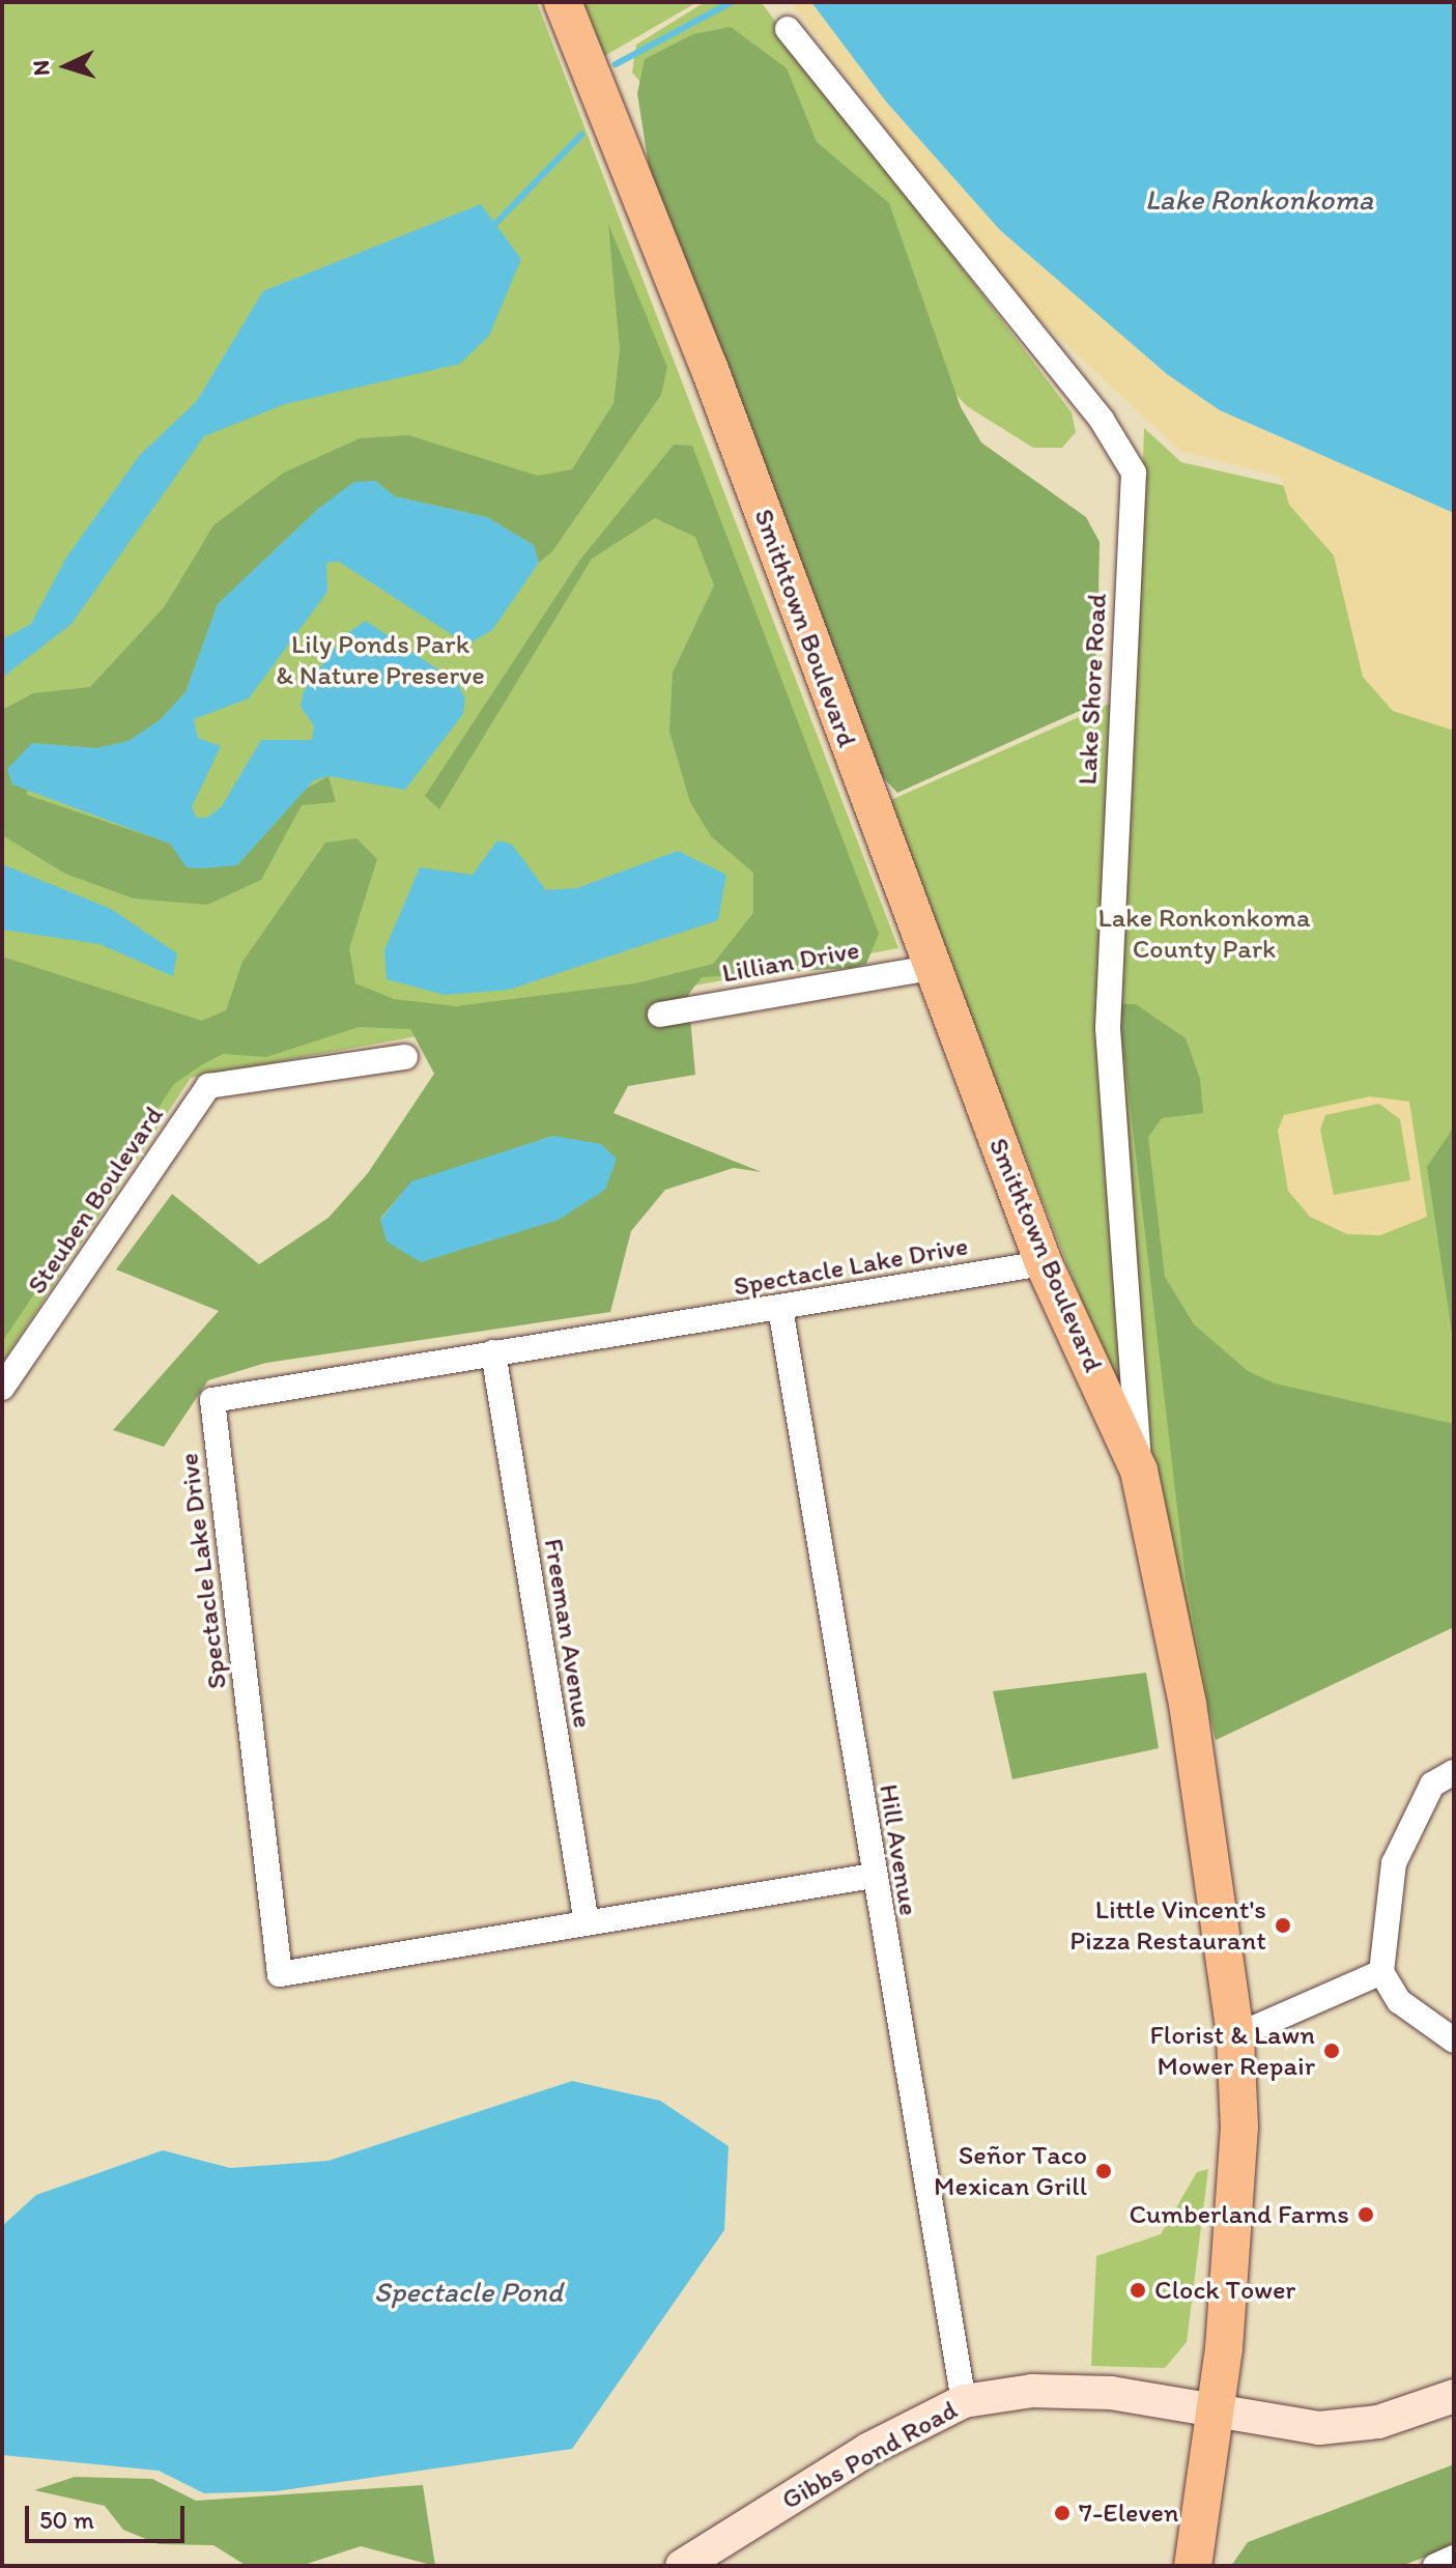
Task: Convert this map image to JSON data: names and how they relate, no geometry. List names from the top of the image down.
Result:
{
  "streets": {
    "main road": ["Smithtown Boulevard"],
    "street": [
      "Lake Shore Road",
      "Lillian Drive",
      "Steuben Boulevard",
      "Spectacle Lake Drive",
      "Freeman Avenue",
      "Hill Avenue",
      "Gibbs Pond Road"
    ]
  },
  "crossings": [
    ["Smithtown Boulevard", "Lake Shore Road"],
    ["Smithtown Boulevard", "Lillian Drive"],
    ["Smithtown Boulevard", "Spectacle Lake Drive"],
    ["Smithtown Boulevard", "Gibbs Pond Road"],
    ["Spectacle Lake Drive", "Freeman Avenue"],
    ["Spectacle Lake Drive", "Hill Avenue"],
    ["Hill Avenue", "Gibbs Pond Road"]
  ],
  "water": ["Lake Ronkonkoma", "Spectacle Pond"],
  "parks": ["Lily Ponds Park & Nature Preserve", "Lake Ronkonkoma County Park"],
  "places": [
    "Little Vincent's Pizza Restaurant",
    "Florist & Lawn Mower Repair",
    "Señor Taco Mexican Grill",
    "Cumberland Farms",
    "Clock Tower",
    "7-Eleven"
  ],
  "scale_bar": "50 m",
  "north": "left"
}
